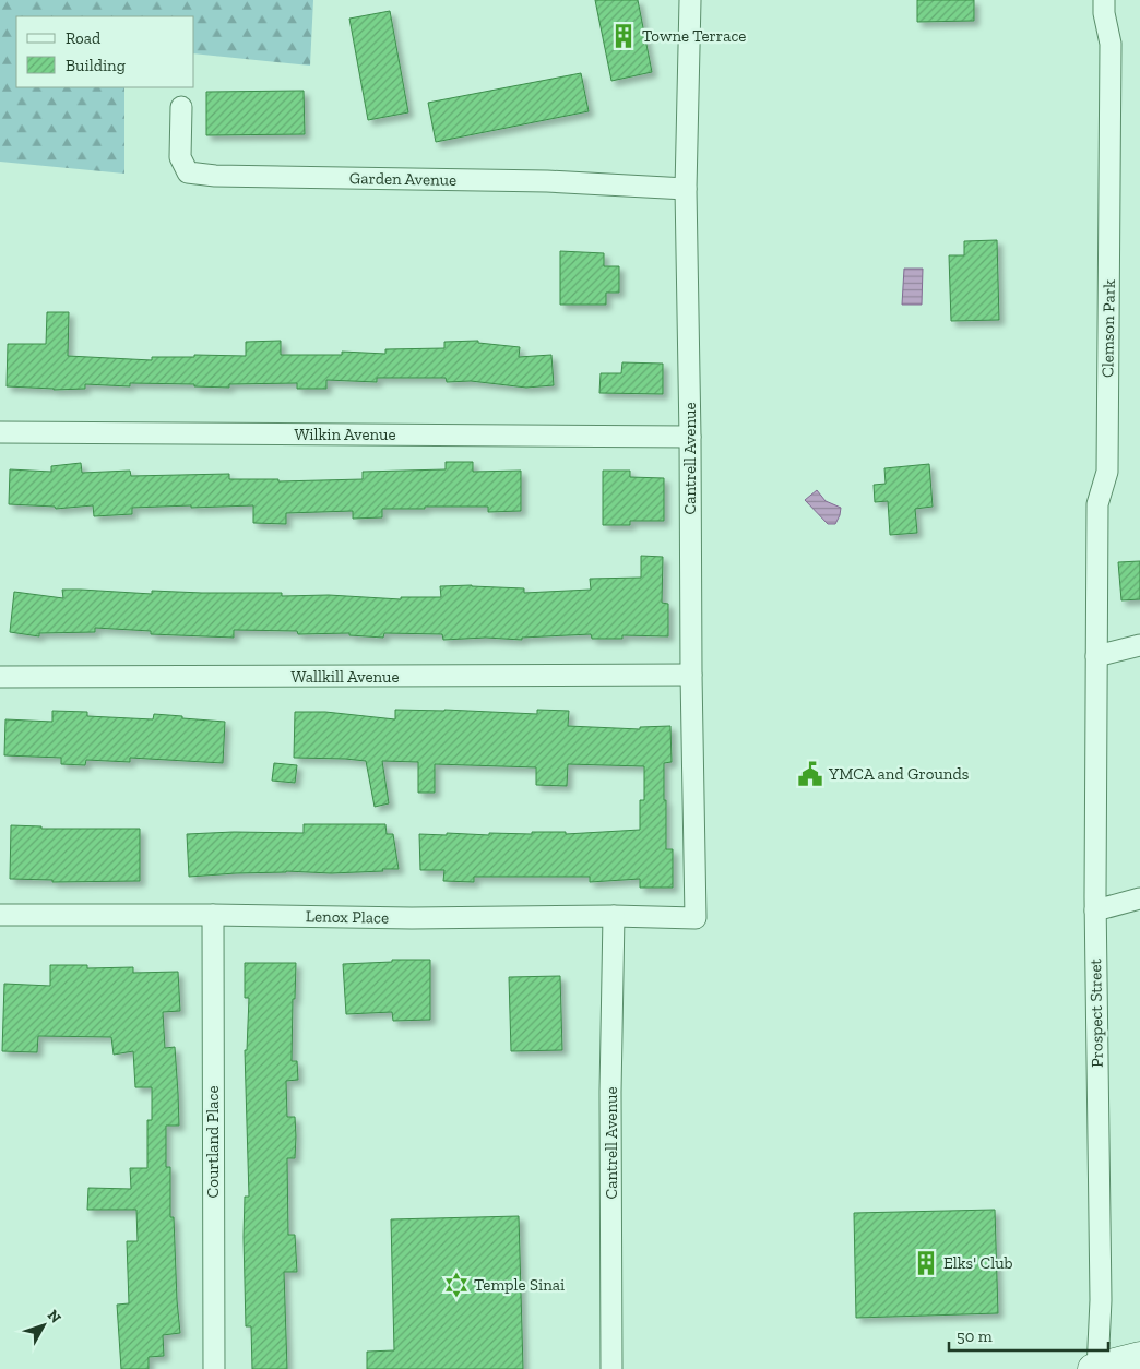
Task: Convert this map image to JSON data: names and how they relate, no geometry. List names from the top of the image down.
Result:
{
  "streets": {
    "street": [
      "Garden Avenue",
      "Clemson Park",
      "Wilkin Avenue",
      "Cantrell Avenue",
      "Wallkill Avenue",
      "Lenox Place",
      "Prospect Street",
      "Courtland Place"
    ]
  },
  "crossings": [
    ["Garden Avenue", "Cantrell Avenue"],
    ["Clemson Park", "Prospect Street"],
    ["Wilkin Avenue", "Cantrell Avenue"],
    ["Cantrell Avenue", "Wallkill Avenue"],
    ["Cantrell Avenue", "Lenox Place"],
    ["Lenox Place", "Courtland Place"]
  ],
  "places": {
    "building": ["Towne Terrace", "Elks' Club"],
    "public building": ["YMCA and Grounds"],
    "synagogue": ["Temple Sinai"]
  },
  "legend": ["Road", "Building"],
  "scale_bar": "50 m",
  "north": "top right"
}
